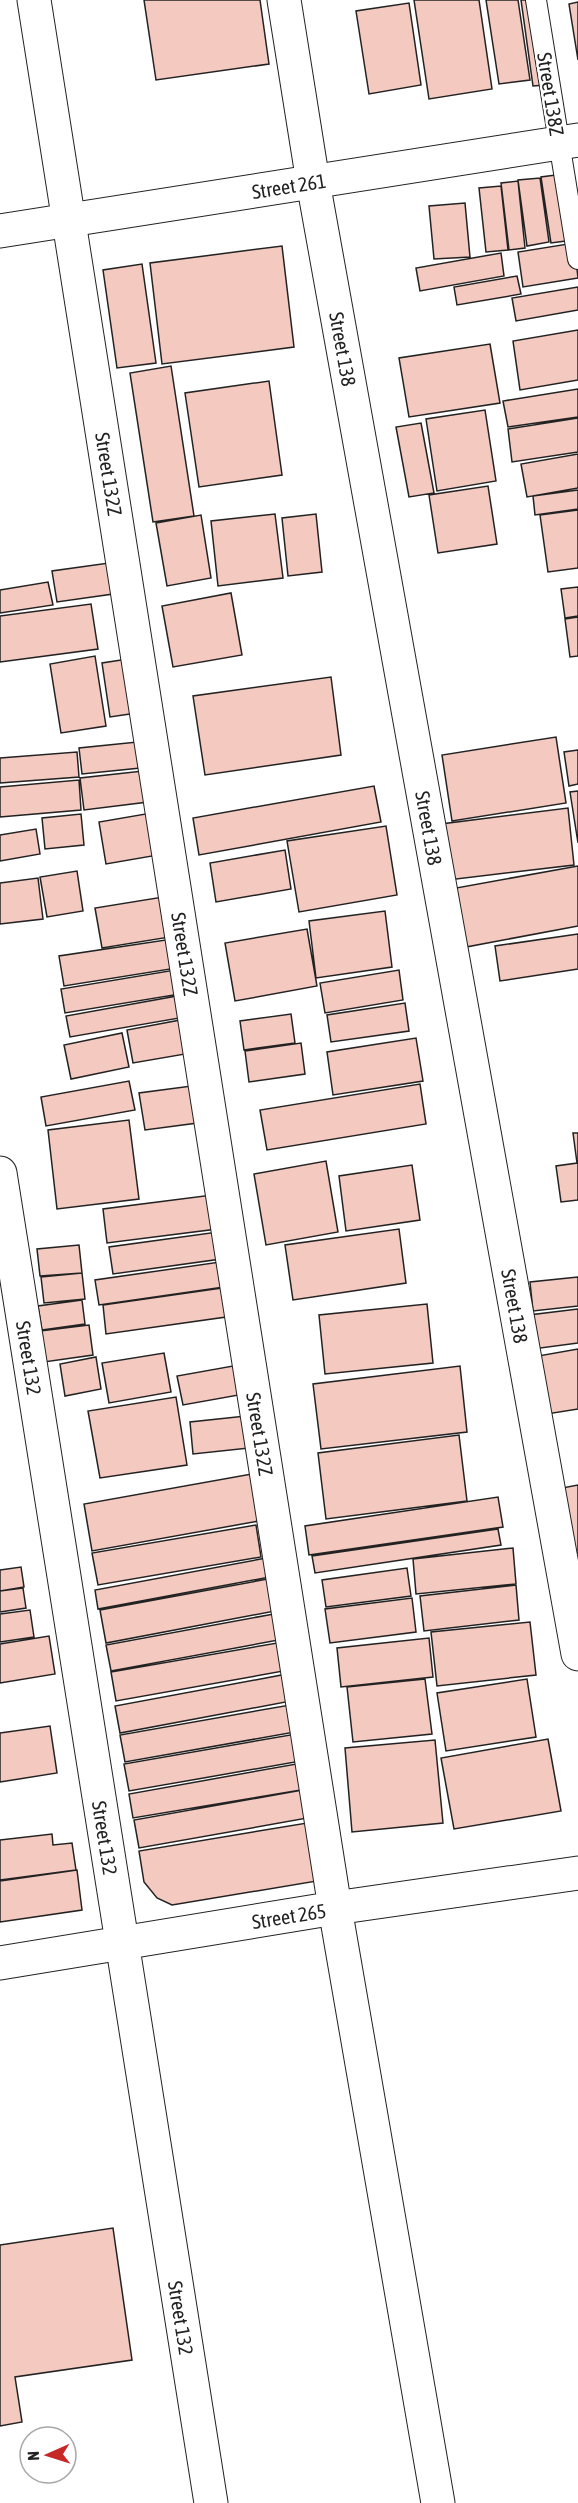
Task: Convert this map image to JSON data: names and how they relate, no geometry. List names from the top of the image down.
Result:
{
  "streets": {
    "street": [
      "Street 261",
      "Street 138",
      "Street 132Z",
      "Street 132",
      "Street 265"
    ],
    "lane": ["Street 138Z"]
  },
  "crossings": [
    ["Street 138Z", "Street 261"],
    ["Street 261", "Street 138"],
    ["Street 261", "Street 132Z"],
    ["Street 132Z", "Street 265"],
    ["Street 132", "Street 265"]
  ],
  "north": "left"
}
